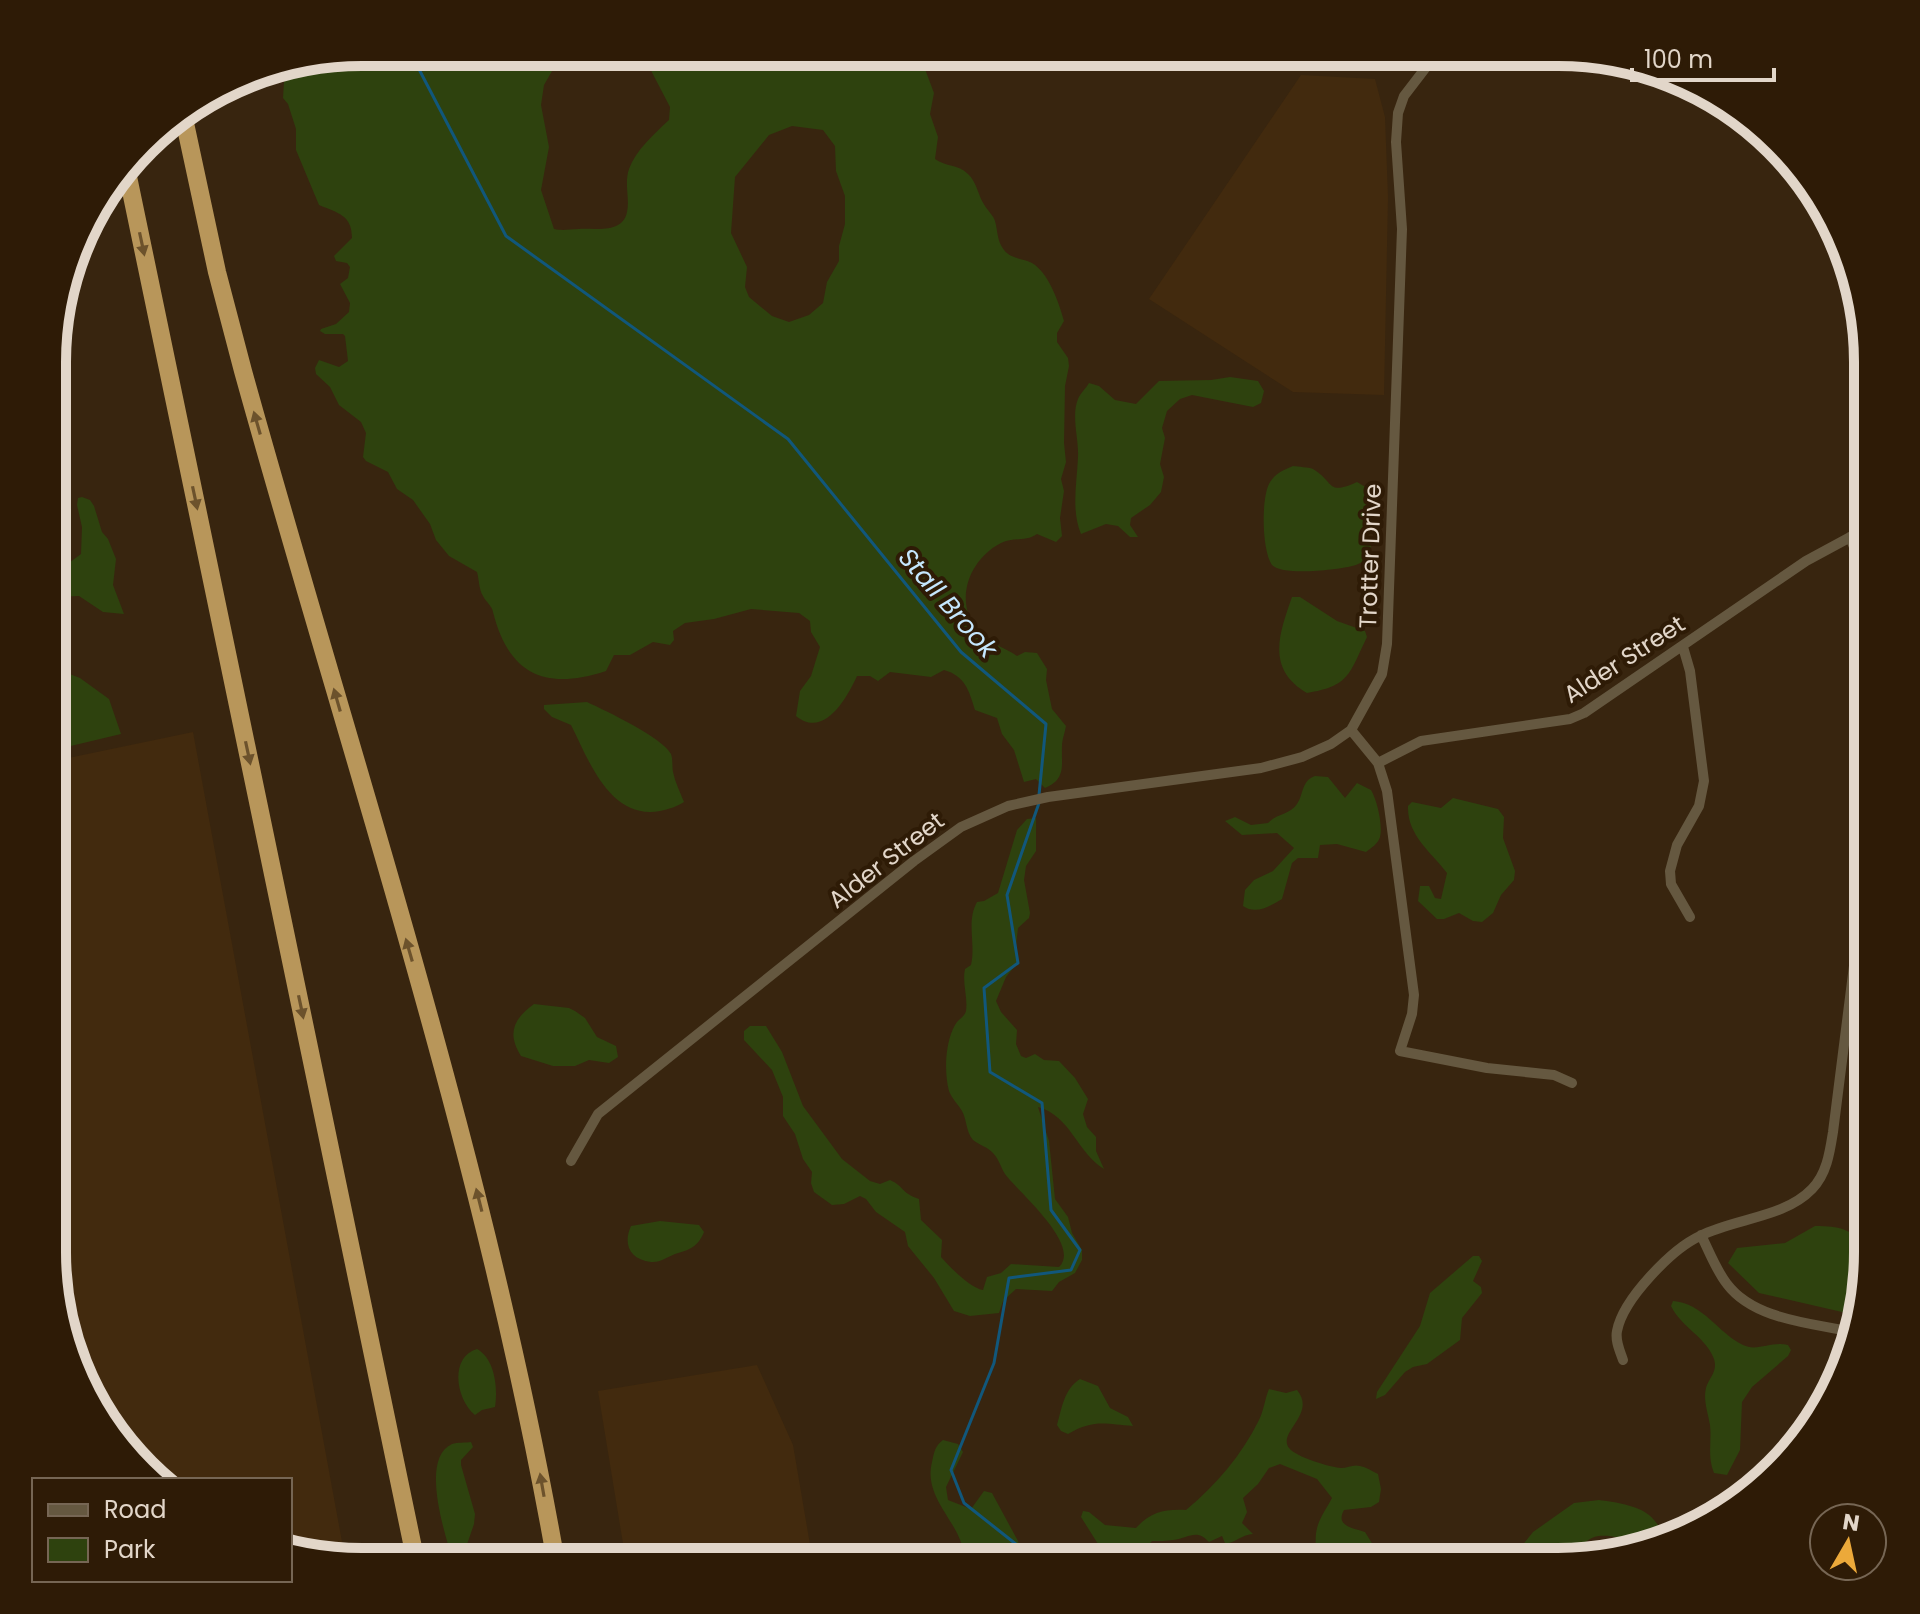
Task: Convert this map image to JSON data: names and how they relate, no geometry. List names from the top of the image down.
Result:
{
  "streets": {
    "street": ["Trotter Drive", "Alder Street"]
  },
  "crossings": [
    ["Trotter Drive", "Alder Street"]
  ],
  "water": ["Stall Brook"],
  "legend": ["Road", "Park"],
  "scale_bar": "100 m",
  "north": "top"
}
